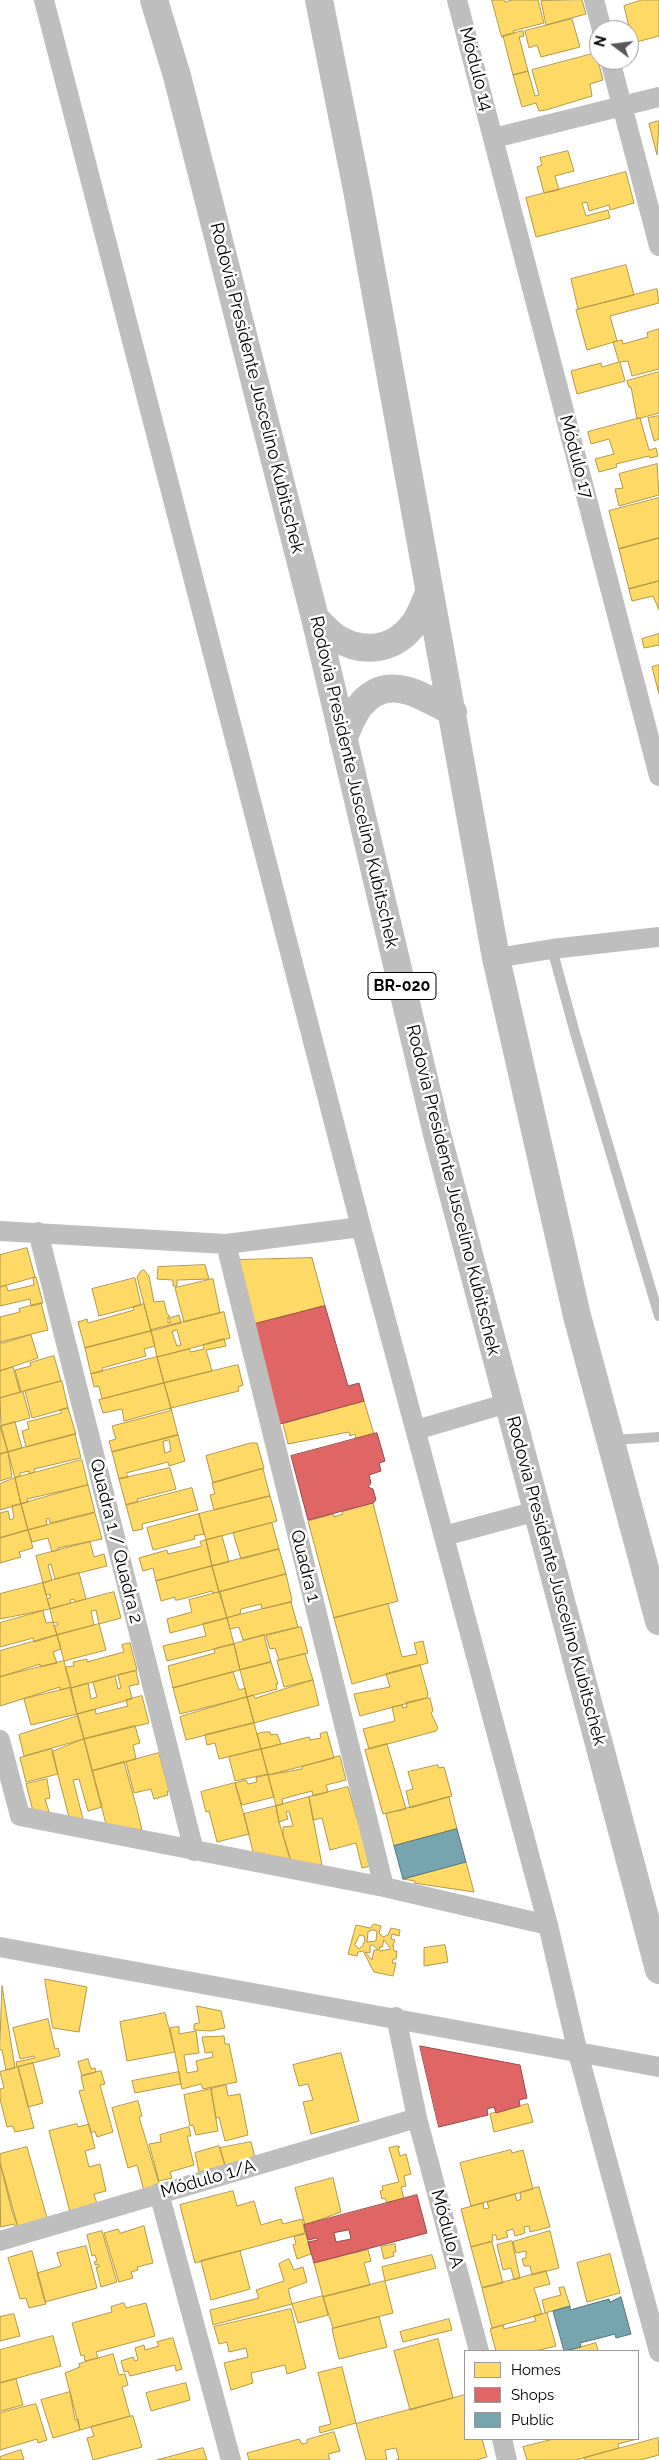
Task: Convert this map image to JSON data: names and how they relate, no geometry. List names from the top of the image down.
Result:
{
  "streets": {
    "highway": ["Rodovia Presidente Juscelino Kubitschek", "BR-020"],
    "street": [
      "Módulo 14",
      "Módulo 17",
      "Quadra 1 / Quadra 2",
      "Quadra 1",
      "Módulo 1/A",
      "Módulo A"
    ]
  },
  "crossings": [
    ["Módulo 14", "Módulo 17"],
    ["Módulo 1/A", "Módulo A"]
  ],
  "legend": ["Homes", "Shops", "Public"],
  "north": "left"
}
